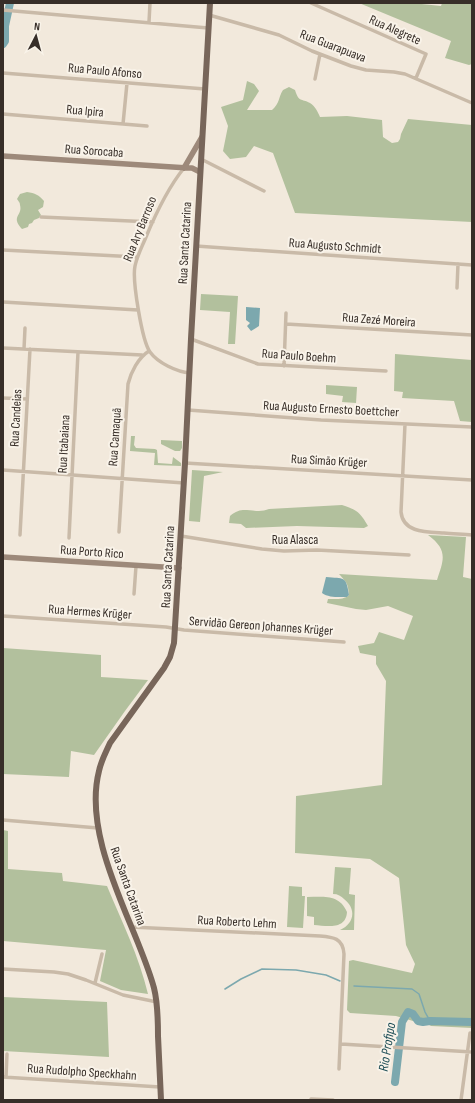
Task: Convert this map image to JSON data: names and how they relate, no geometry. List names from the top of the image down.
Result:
{
  "streets": {
    "main road": ["Rua Sorocaba", "Rua Santa Catarina", "Rua Porto Rico"],
    "street": [
      "Rua Alegrete",
      "Rua Guarapuava",
      "Rua Paulo Afonso",
      "Rua Ipira",
      "Rua Ary Barroso",
      "Rua Augusto Schmidt",
      "Rua Zezé Moreira",
      "Rua Paulo Boehm",
      "Rua Augusto Ernesto Boettcher",
      "Rua Candeias",
      "Rua Camaquã",
      "Rua Itabaiana",
      "Rua Simão Krüger",
      "Rua Alasca",
      "Rua Hermes Krüger",
      "Servidão Gereon Johannes Krüger",
      "Rua Roberto Lehm",
      "Rua Rudolpho Speckhahn"
    ]
  },
  "crossings": [
    ["Rua Alegrete", "Rua Guarapuava"],
    ["Rua Guarapuava", "Rua Santa Catarina"],
    ["Rua Paulo Afonso", "Rua Santa Catarina"],
    ["Rua Sorocaba", "Rua Ary Barroso"],
    ["Rua Sorocaba", "Rua Santa Catarina"],
    ["Rua Santa Catarina", "Rua Augusto Schmidt"],
    ["Rua Santa Catarina", "Rua Paulo Boehm"],
    ["Rua Santa Catarina", "Rua Augusto Ernesto Boettcher"],
    ["Rua Santa Catarina", "Rua Simão Krüger"],
    ["Rua Santa Catarina", "Rua Alasca"],
    ["Rua Santa Catarina", "Rua Porto Rico"],
    ["Rua Santa Catarina", "Rua Hermes Krüger"],
    ["Rua Santa Catarina", "Servidão Gereon Johannes Krüger"],
    ["Rua Santa Catarina", "Rua Roberto Lehm"],
    ["Rua Santa Catarina", "Rua Rudolpho Speckhahn"],
    ["Rua Hermes Krüger", "Servidão Gereon Johannes Krüger"]
  ],
  "water": ["Rio Profipo"],
  "north": "top"
}
